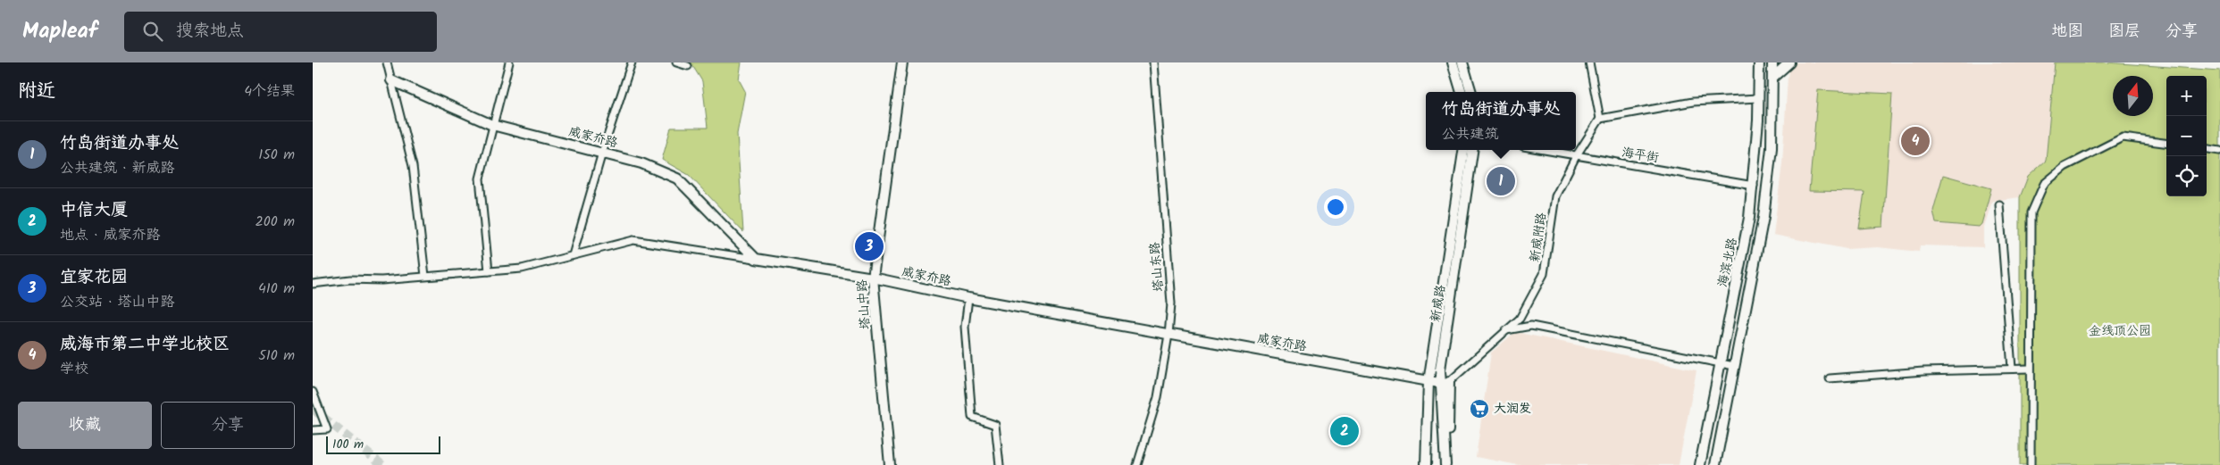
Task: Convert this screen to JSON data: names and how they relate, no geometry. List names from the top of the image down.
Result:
{
  "streets": {
    "main road": [
      "威家夼路",
      "海滨北路",
      "新威路",
      "塔山中路"
    ],
    "street": ["海平街", "新威附路", "塔山东路"]
  },
  "crossings": [
    ["威家夼路", "塔山东路"],
    ["威家夼路", "新威路"],
    ["威家夼路", "塔山中路"],
    ["海平街", "新威附路"],
    ["海平街", "海滨北路"]
  ],
  "parks": ["金线顶公园"],
  "places": {
    "supermarket": ["大润发"]
  },
  "scale_bar": "100 m",
  "north": "top",
  "page": {
    "header": "Mapleaf",
    "search": "搜索地点",
    "nav": ["地图", "图层", "分享"],
    "heading": ["附近", "4个结果"],
    "map_buttons": ["+", "−"],
    "popup": ["竹岛街道办事处", "公共建筑"],
    "list": [
      {
        "mark": "1",
        "name": "竹岛街道办事处",
        "note": "公共建筑 · 新威路",
        "value": "150 m"
      },
      {
        "mark": "2",
        "name": "中信大厦",
        "note": "地点 · 威家夼路",
        "value": "200 m"
      },
      {
        "mark": "3",
        "name": "宜家花园",
        "note": "公交站 · 塔山中路",
        "value": "410 m"
      },
      {
        "mark": "4",
        "name": "威海市第二中学北校区",
        "note": "学校",
        "value": "510 m"
      }
    ],
    "pins": [
      "4",
      "1",
      "3",
      "2"
    ],
    "buttons": ["收藏", "分享"],
    "scale": "100 m"
  }
}
